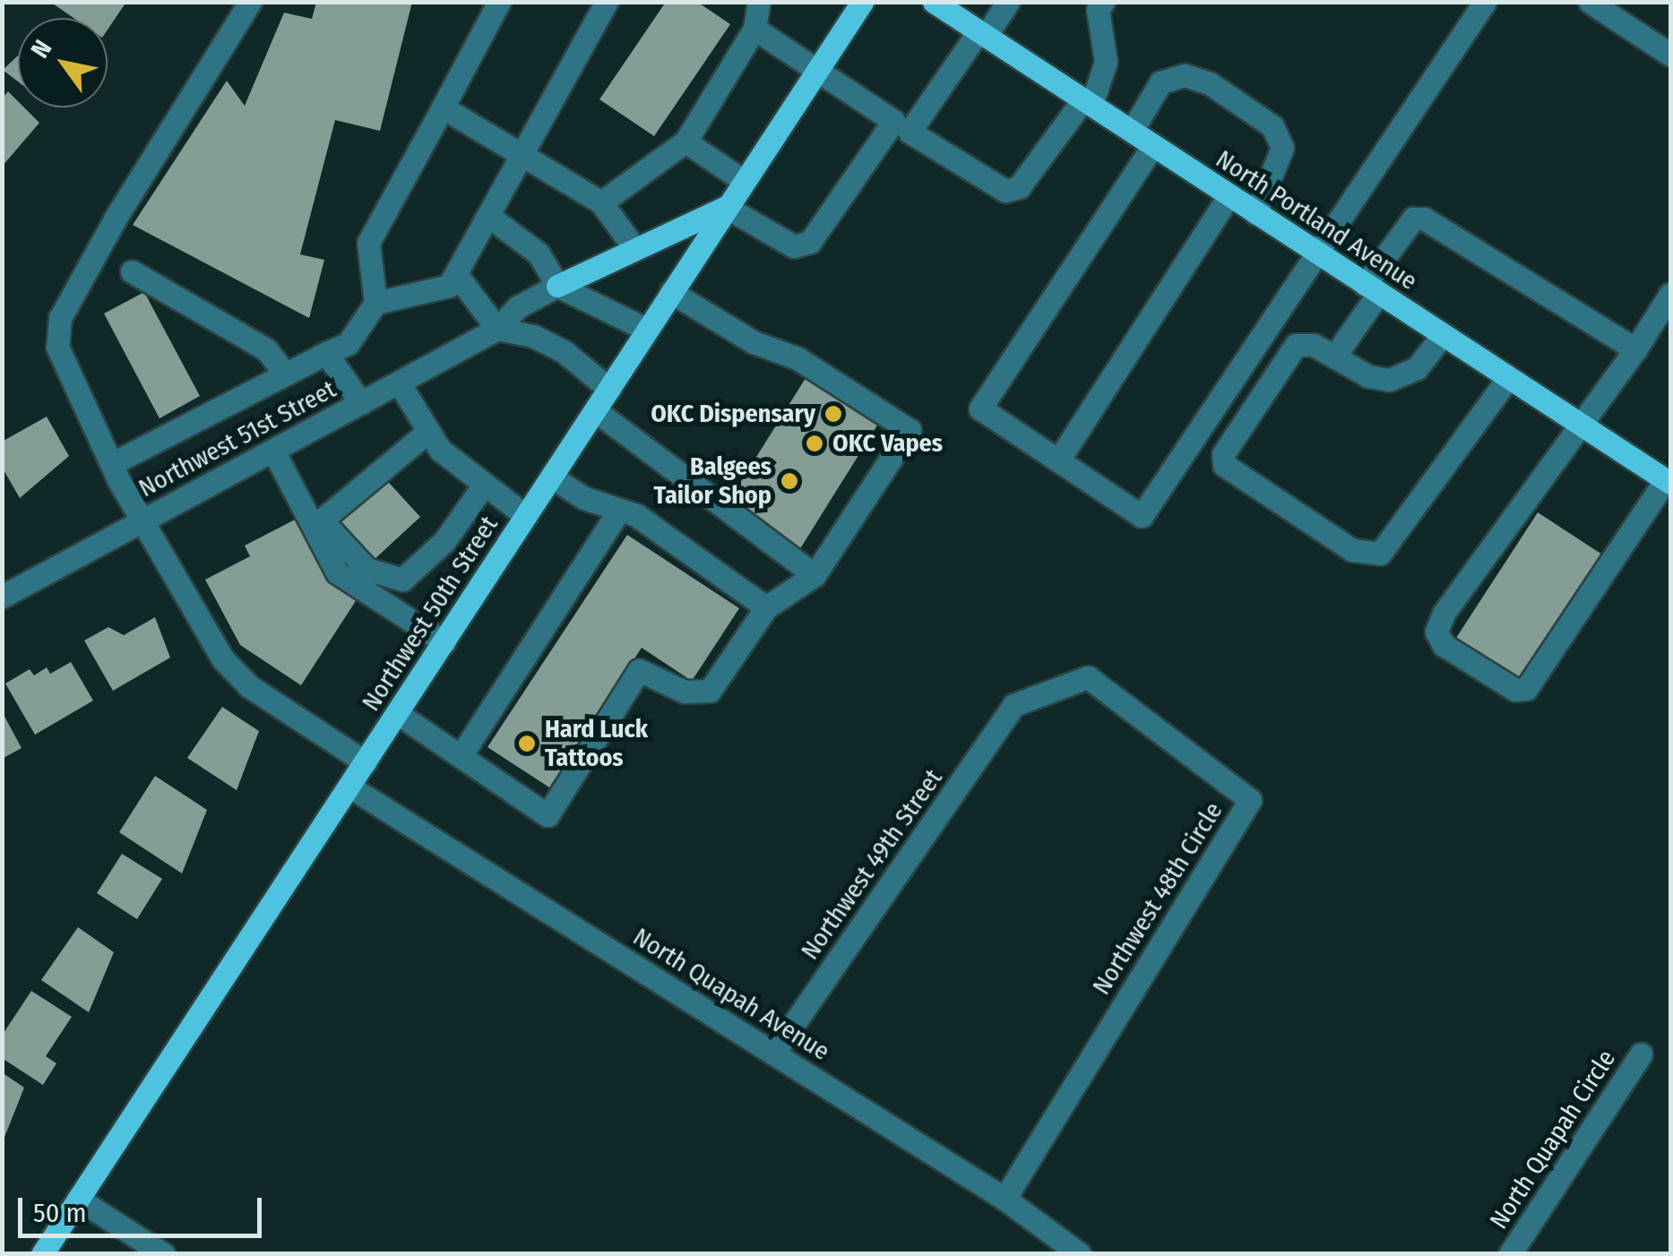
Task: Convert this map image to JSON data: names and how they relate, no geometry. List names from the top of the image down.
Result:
{
  "streets": {
    "main road": ["North Portland Avenue", "Northwest 50th Street"],
    "street": [
      "Northwest 51st Street",
      "Northwest 49th Street",
      "Northwest 48th Circle",
      "North Quapah Avenue",
      "North Quapah Circle"
    ]
  },
  "crossings": [
    ["Northwest 50th Street", "North Quapah Avenue"],
    ["Northwest 49th Street", "Northwest 48th Circle"],
    ["Northwest 49th Street", "North Quapah Avenue"],
    ["Northwest 48th Circle", "North Quapah Avenue"]
  ],
  "places": [
    "OKC Dispensary",
    "OKC Vapes",
    "Balgees Tailor Shop",
    "Hard Luck Tattoos"
  ],
  "scale_bar": "50 m",
  "north": "top left"
}
